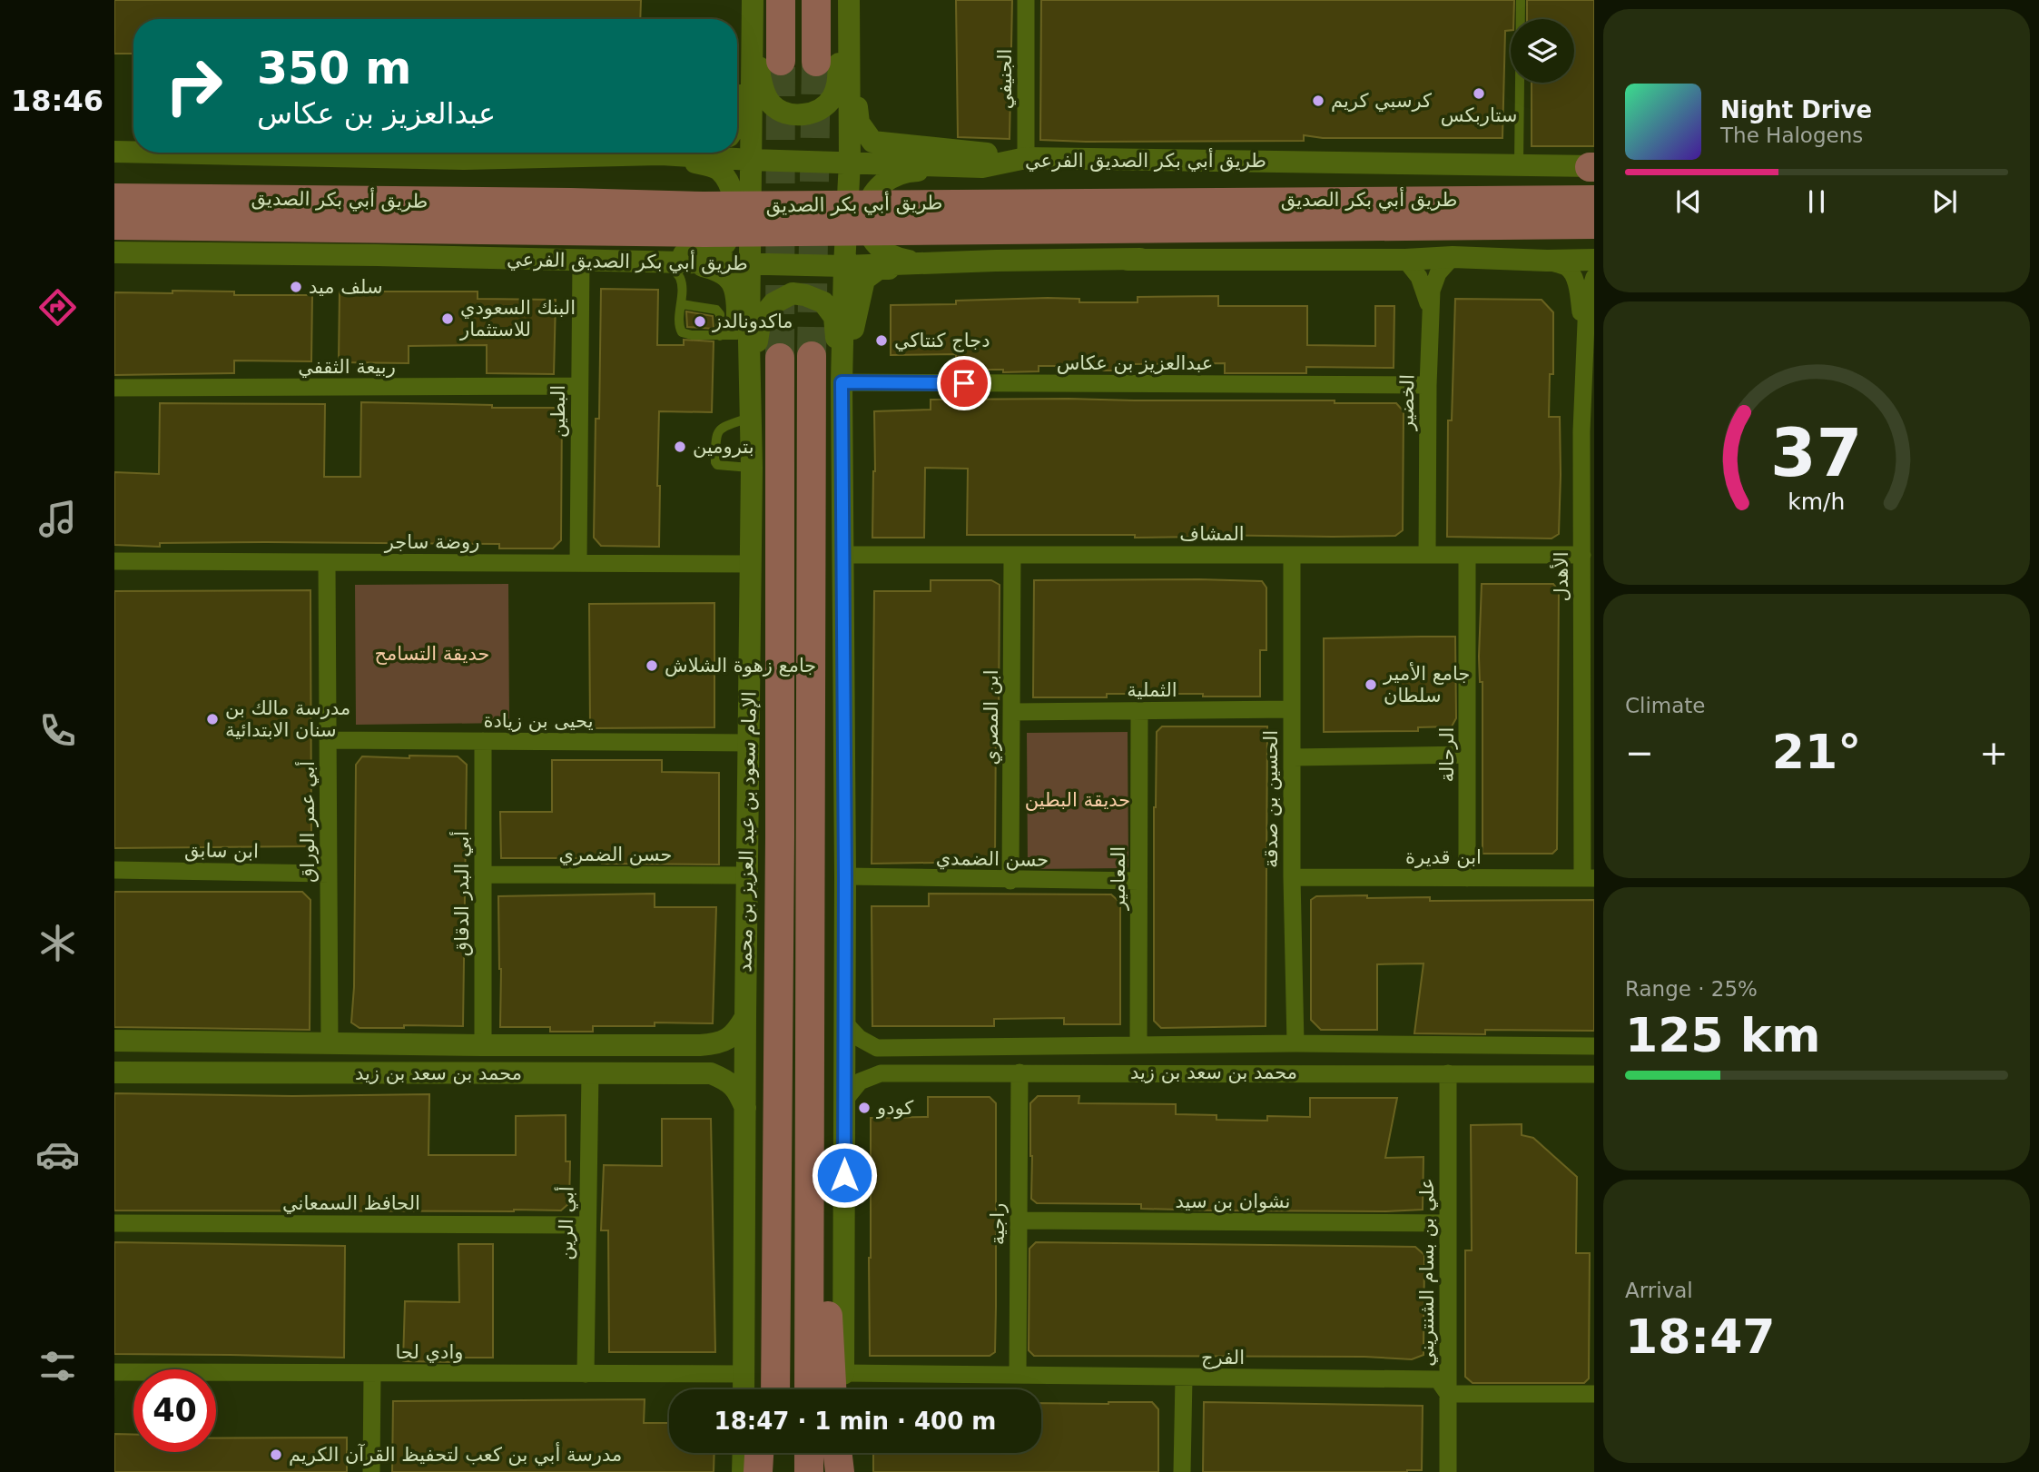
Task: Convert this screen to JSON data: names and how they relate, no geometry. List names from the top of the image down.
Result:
{
  "streets": {
    "main road": ["طريق أبي بكر الصديق", "الإمام سعود بن عبد العزيز بن محمد"],
    "street": [
      "الجنيفي",
      "طريق أبي بكر الصديق الفرعي",
      "عبدالعزيز بن عكاس",
      "ربيعة الثقفي",
      "الخضير",
      "البطين",
      "المشاف",
      "روضة ساجر",
      "الأهدل",
      "الثملية",
      "ابن المصري",
      "يحيى بن زيادة",
      "الرحالة",
      "الحسين بن صدقة",
      "أبي عمر الوراق",
      "ابن سابق",
      "حسن الضمري",
      "ابن قديرة",
      "حسن الضمدي",
      "المعامير",
      "أبي البدر الدقاق",
      "محمد بن سعد بن زيد",
      "نشوان بن سيد",
      "الحافظ السمعاني",
      "أبي الرين",
      "راجية",
      "علي بن بسام الشنتريني",
      "وادي لحا",
      "الفرج"
    ]
  },
  "crossings": [
    ["الجنيفي", "طريق أبي بكر الصديق الفرعي"],
    ["طريق أبي بكر الصديق الفرعي", "عبدالعزيز بن عكاس"],
    ["طريق أبي بكر الصديق الفرعي", "الخضير"],
    ["طريق أبي بكر الصديق الفرعي", "البطين"],
    ["طريق أبي بكر الصديق الفرعي", "الإمام سعود بن عبد العزيز بن محمد"],
    ["عبدالعزيز بن عكاس", "الخضير"],
    ["ربيعة الثقفي", "البطين"],
    ["الخضير", "المشاف"],
    ["البطين", "روضة ساجر"],
    ["المشاف", "الأهدل"],
    ["المشاف", "ابن المصري"],
    ["المشاف", "الرحالة"],
    ["المشاف", "الحسين بن صدقة"],
    ["روضة ساجر", "أبي عمر الوراق"],
    ["روضة ساجر", "الإمام سعود بن عبد العزيز بن محمد"],
    ["الأهدل", "ابن قديرة"],
    ["الثملية", "ابن المصري"],
    ["الثملية", "الحسين بن صدقة"],
    ["الثملية", "المعامير"],
    ["ابن المصري", "حسن الضمدي"],
    ["يحيى بن زيادة", "أبي عمر الوراق"],
    ["يحيى بن زيادة", "الإمام سعود بن عبد العزيز بن محمد"],
    ["يحيى بن زيادة", "أبي البدر الدقاق"],
    ["الرحالة", "ابن قديرة"],
    ["الحسين بن صدقة", "ابن قديرة"],
    ["الحسين بن صدقة", "محمد بن سعد بن زيد"],
    ["أبي عمر الوراق", "ابن سابق"],
    ["أبي عمر الوراق", "محمد بن سعد بن زيد"],
    ["الإمام سعود بن عبد العزيز بن محمد", "حسن الضمري"],
    ["الإمام سعود بن عبد العزيز بن محمد", "محمد بن سعد بن زيد"],
    ["الإمام سعود بن عبد العزيز بن محمد", "وادي لحا"],
    ["حسن الضمري", "أبي البدر الدقاق"],
    ["حسن الضمدي", "المعامير"],
    ["المعامير", "محمد بن سعد بن زيد"],
    ["أبي البدر الدقاق", "محمد بن سعد بن زيد"],
    ["محمد بن سعد بن زيد", "أبي الرين"],
    ["محمد بن سعد بن زيد", "راجية"],
    ["محمد بن سعد بن زيد", "علي بن بسام الشنتريني"],
    ["نشوان بن سيد", "راجية"],
    ["نشوان بن سيد", "علي بن بسام الشنتريني"],
    ["الحافظ السمعاني", "أبي الرين"],
    ["أبي الرين", "وادي لحا"],
    ["راجية", "الفرج"],
    ["علي بن بسام الشنتريني", "الفرج"]
  ],
  "parks": ["حديقة التسامح", "حديقة البطين"],
  "places": [
    "ستاربكس",
    "كرسبي كريم",
    "سلف ميد",
    "البنك السعودي للاستثمار",
    "ماكدونالدز",
    "دجاج كنتاكي",
    "بترومين",
    "جامع زهوة الشلاش",
    "جامع الأمير سلطان",
    "مدرسة مالك بن سنان الابتدائية",
    "كودو",
    "مدرسة أبي بن كعب لتحفيظ القرآن الكريم"
  ],
  "page": {
    "tabs": "18:46",
    "turn": ["350 m", "عبدالعزيز بن عكاس"],
    "song": ["Night Drive", "The Halogens"],
    "tile": [
      "Climate",
      ["Range · 25%", "125 km"],
      ["Arrival", "18:47"]
    ],
    "heat": ["−", "21°", "+"],
    "limit": "40",
    "trip": "18:47 · 1 min · 400 m",
    "gauge": ["37", "km/h"]
  }
}
